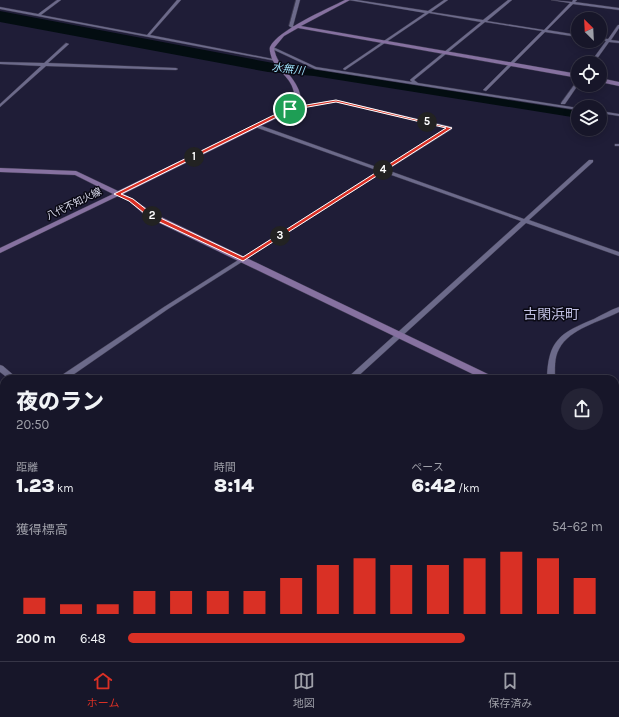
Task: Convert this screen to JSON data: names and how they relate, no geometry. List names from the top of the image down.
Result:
{
  "streets": {
    "main road": ["八代不知火線"]
  },
  "districts": ["古閑浜町"],
  "water": ["水無川"],
  "north": "top left",
  "page": {
    "pins": [
      "5",
      "1",
      "4",
      "2",
      "3"
    ],
    "heading": ["夜のラン", "20:50"],
    "stats": [
      ["距離", "1.23 km"],
      ["時間", "8:14"],
      ["ペース", "6:42 /km"]
    ],
    "chart": ["獲得標高", "54–62 m"],
    "list": [
      {
        "name": "200 m",
        "note": "6:48"
      }
    ],
    "tabs": ["ホーム", "地図", "保存済み"]
  }
}
